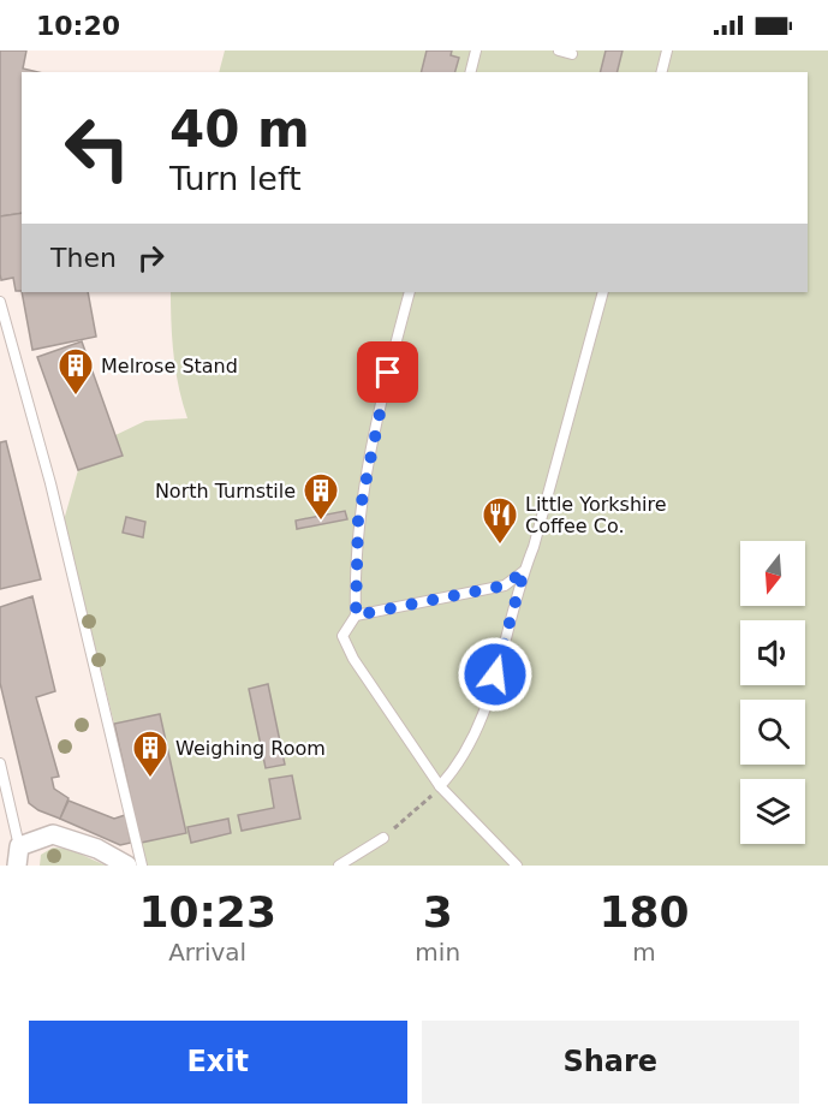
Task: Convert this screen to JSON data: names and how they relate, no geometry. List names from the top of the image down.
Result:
{
  "places": {
    "building": ["Melrose Stand", "North Turnstile", "Weighing Room"],
    "restaurant": ["Little Yorkshire Coffee Co."]
  },
  "north": "bottom",
  "page": {
    "status": "10:20",
    "turn": ["40 m", "Turn left"],
    "then": "Then",
    "eta": [
      "10:23",
      "Arrival",
      "3",
      "min",
      "180",
      "m"
    ],
    "buttons": ["Exit", "Share"]
  }
}
